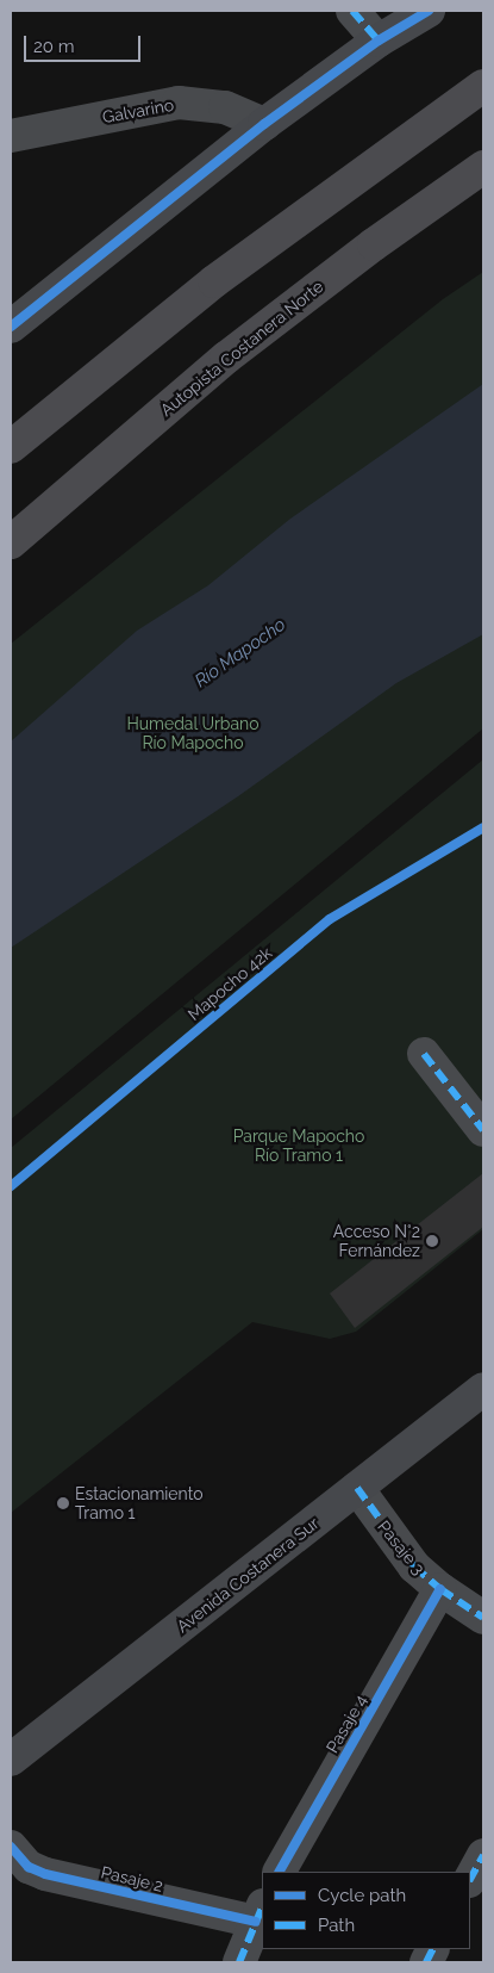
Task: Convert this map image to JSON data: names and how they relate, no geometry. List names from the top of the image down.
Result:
{
  "streets": {
    "highway": ["Autopista Costanera Norte"],
    "main road": ["Avenida Costanera Sur"],
    "street": [
      "Galvarino",
      "Pasaje 3",
      "Pasaje 4",
      "Pasaje 2"
    ],
    "cycle path": ["Mapocho 42k"]
  },
  "crossings": [
    ["Pasaje 3", "Avenida Costanera Sur"],
    ["Pasaje 3", "Pasaje 4"]
  ],
  "water": ["Río Mapocho"],
  "parks": ["Humedal Urbano Río Mapocho", "Parque Mapocho Río Tramo 1"],
  "places": ["Acceso N°2 Fernández", "Estacionamiento Tramo 1"],
  "legend": ["Cycle path", "Path"],
  "scale_bar": "20 m"
}
